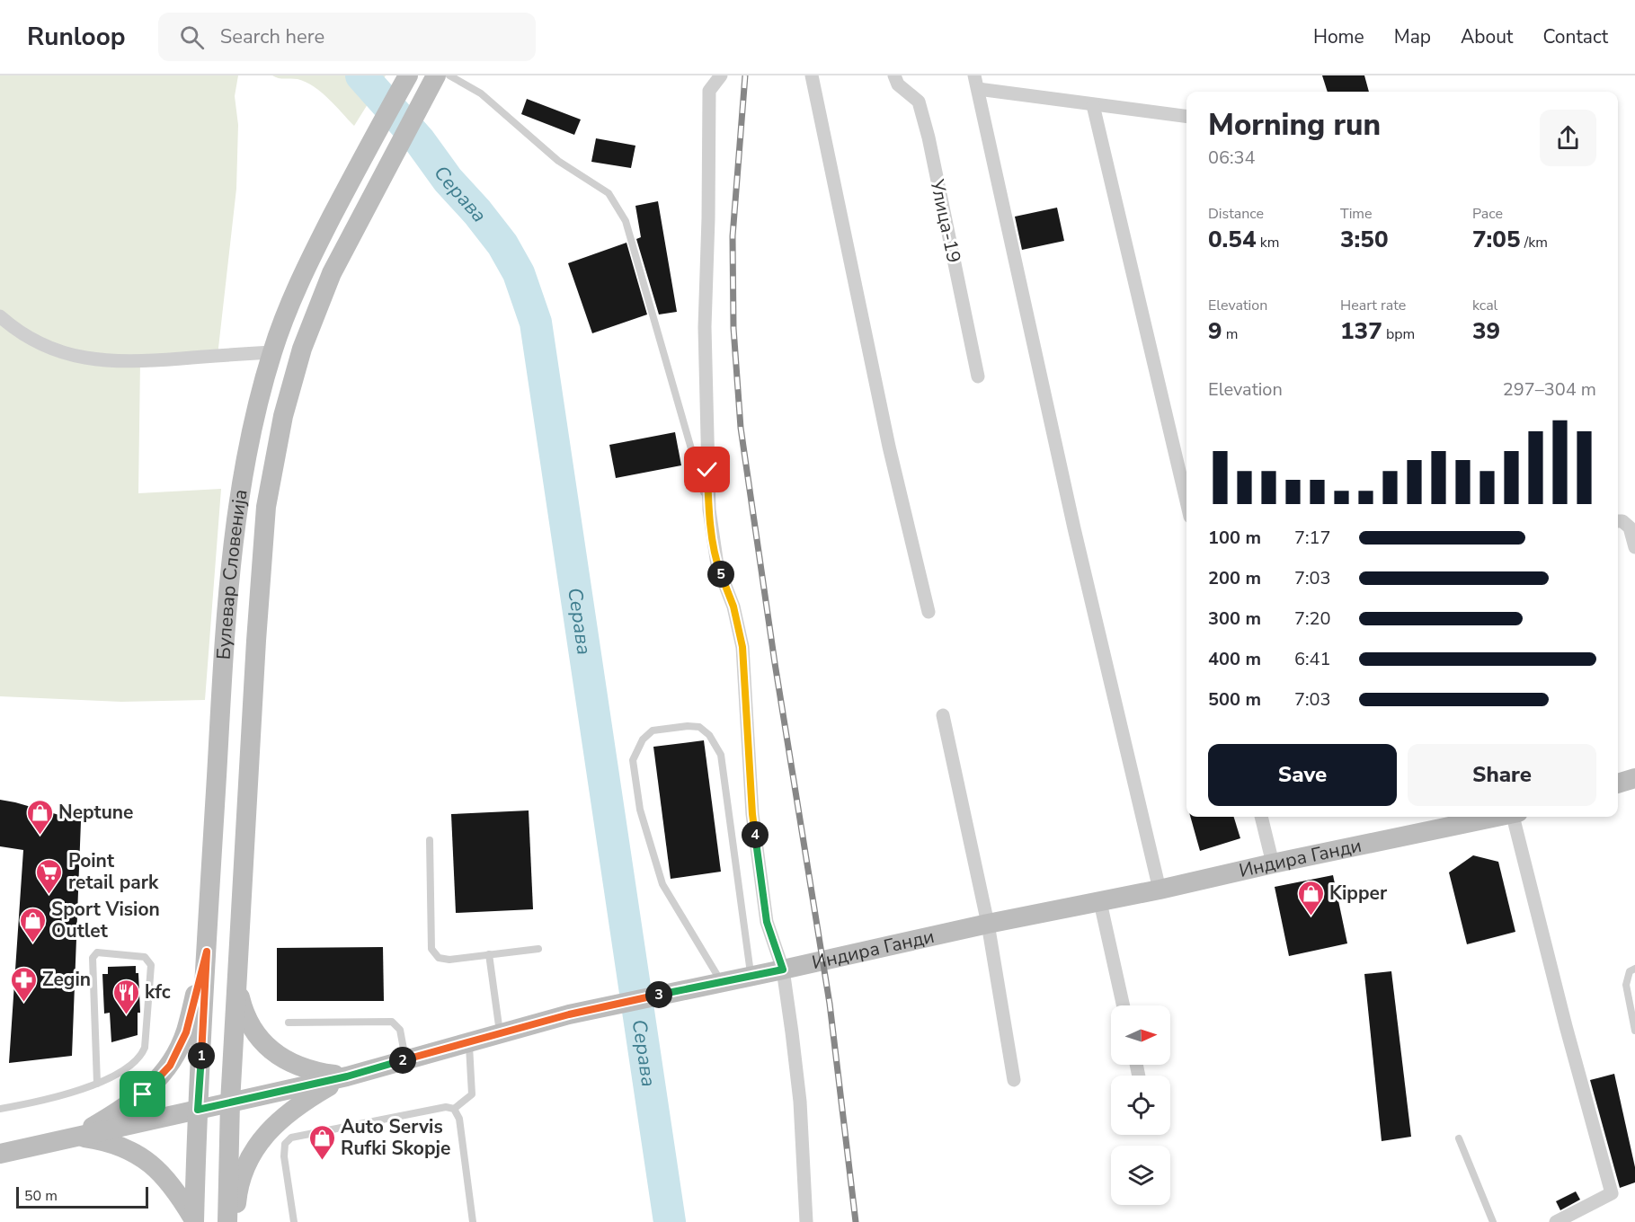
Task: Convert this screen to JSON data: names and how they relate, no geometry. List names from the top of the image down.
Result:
{
  "streets": {
    "street": ["Улица-19", "Булевар Словенија", "Индира Ганди"]
  },
  "crossings": [
    ["Булевар Словенија", "Индира Ганди"]
  ],
  "water": ["Серава"],
  "places": {
    "shop": [
      "Neptune",
      "Kipper",
      "Sport Vision Outlet",
      "Auto Servis Rufki Skopje"
    ],
    "supermarket": ["Point retail park"],
    "pharmacy": ["Zegin"],
    "restaurant": ["kfc"]
  },
  "scale_bar": "50 m",
  "north": "right",
  "page": {
    "header": "Runloop",
    "search": "Search here",
    "nav": [
      "Home",
      "Map",
      "About",
      "Contact"
    ],
    "heading": ["Morning run", "06:34"],
    "stats": [
      ["Distance", "0.54 km"],
      ["Time", "3:50"],
      ["Pace", "7:05 /km"],
      ["Elevation", "9 m"],
      ["Heart rate", "137 bpm"],
      ["kcal", "39"]
    ],
    "chart": ["Elevation", "297–304 m"],
    "list": [
      {
        "name": "100 m",
        "note": "7:17"
      },
      {
        "name": "200 m",
        "note": "7:03"
      },
      {
        "name": "300 m",
        "note": "7:20"
      },
      {
        "name": "400 m",
        "note": "6:41"
      },
      {
        "name": "500 m",
        "note": "7:03"
      }
    ],
    "pins": [
      "5",
      "4",
      "3",
      "1",
      "2"
    ],
    "buttons": ["Save", "Share"],
    "scale": "50 m"
  }
}
